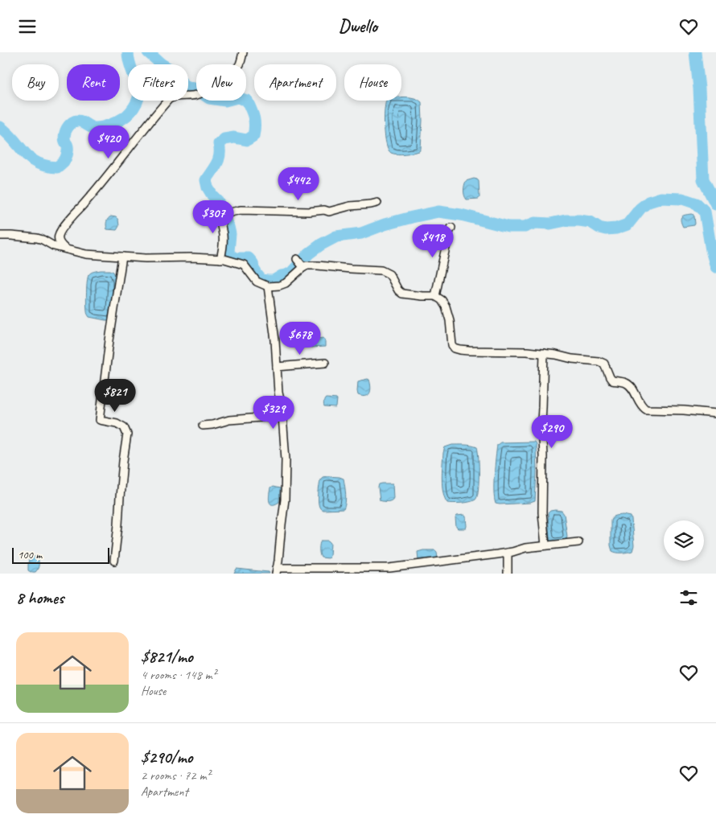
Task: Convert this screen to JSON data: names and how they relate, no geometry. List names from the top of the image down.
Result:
{
  "scale_bar": "100 m",
  "page": {
    "header": "Dwello",
    "chip": [
      "Buy",
      "Rent",
      "Filters",
      "New",
      "Apartment",
      "House"
    ],
    "price": [
      "$420",
      "$442",
      "$307",
      "$418",
      "$678",
      "$821",
      "$329",
      "$290"
    ],
    "scale": "100 m",
    "heading": "8 homes",
    "list": [
      {
        "name": "$821/mo",
        "note": "4 rooms · 148 m² · House"
      },
      {
        "name": "$290/mo",
        "note": "2 rooms · 72 m² · Apartment"
      }
    ]
  }
}
